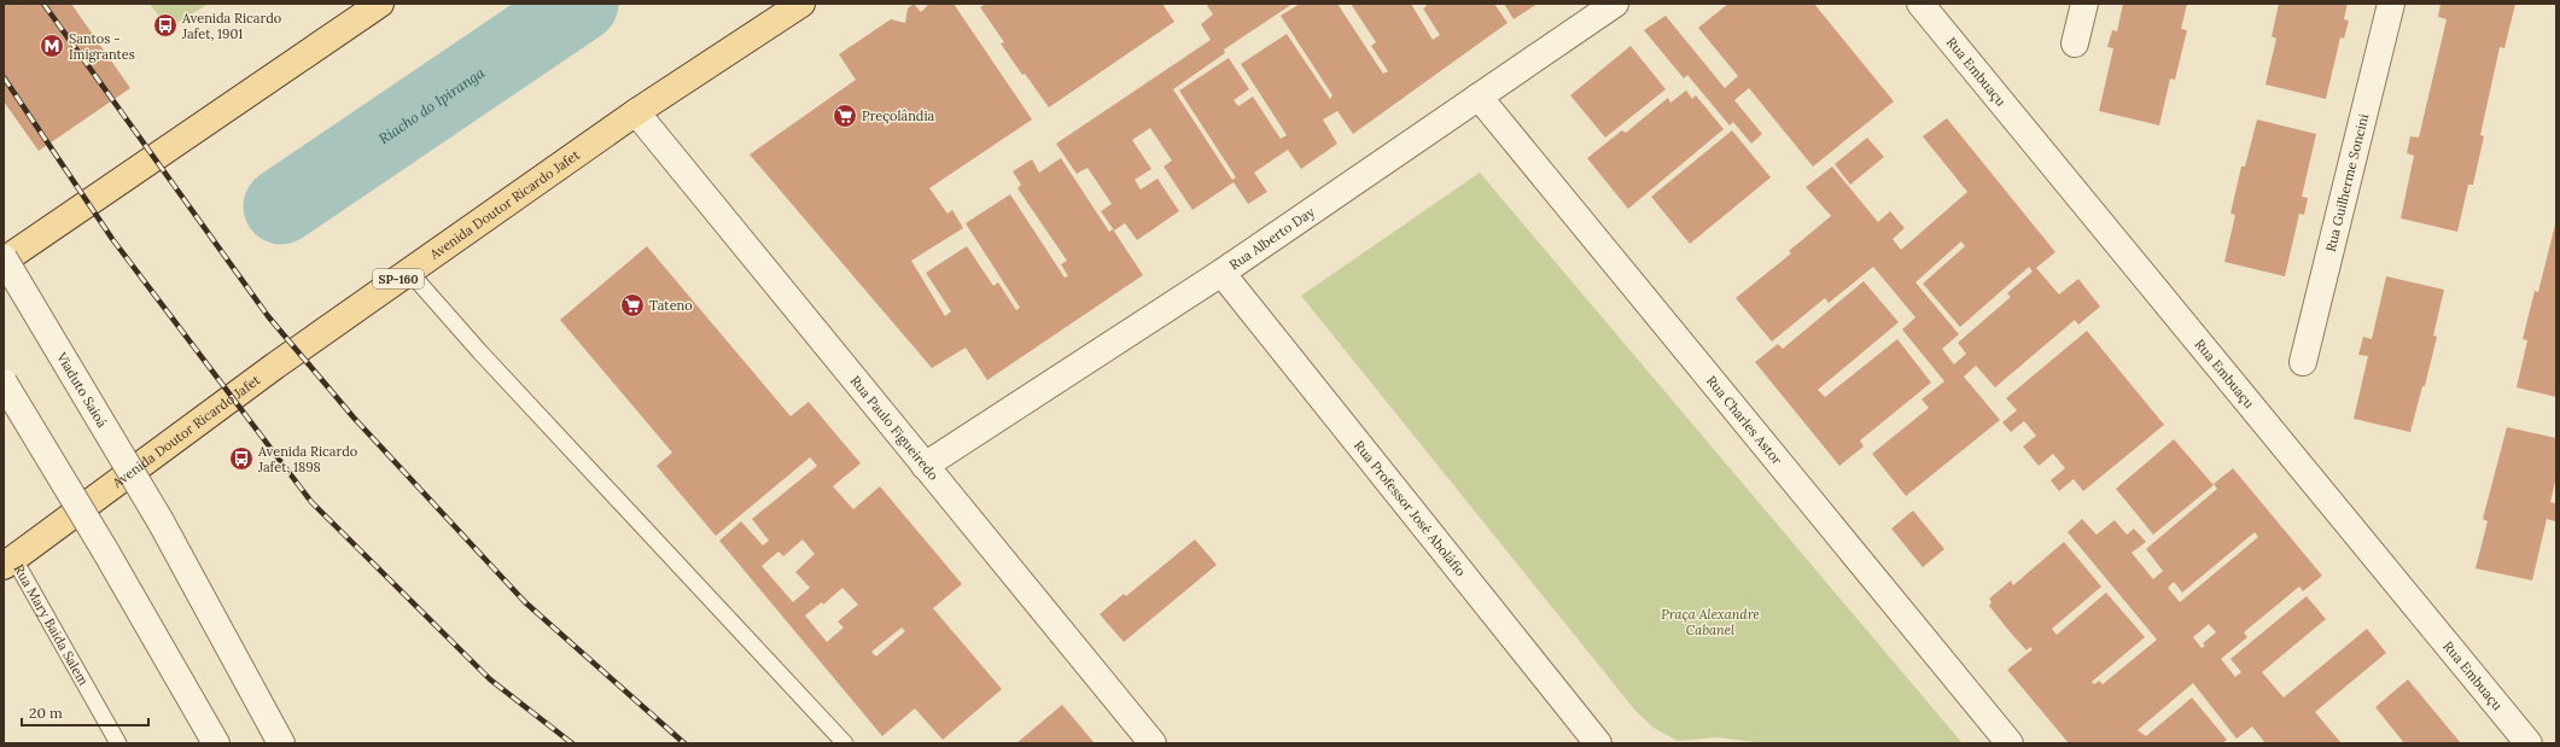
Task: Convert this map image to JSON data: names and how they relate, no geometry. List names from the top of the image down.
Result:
{
  "streets": {
    "main road": ["Avenida Doutor Ricardo Jafet", "SP-160"],
    "street": [
      "Rua Embuaçu",
      "Rua Guilherme Soncini",
      "Rua Alberto Day",
      "Viaduto Saioá",
      "Rua Charles Astor",
      "Rua Paulo Figueiredo",
      "Rua Professor José Aboláfio"
    ],
    "lane": ["Rua Mary Baida Salem"]
  },
  "crossings": [
    ["Avenida Doutor Ricardo Jafet", "Rua Paulo Figueiredo"],
    ["Avenida Doutor Ricardo Jafet", "Rua Mary Baida Salem"],
    ["Rua Alberto Day", "Rua Charles Astor"],
    ["Rua Alberto Day", "Rua Paulo Figueiredo"],
    ["Rua Alberto Day", "Rua Professor José Aboláfio"]
  ],
  "water": ["Riacho do Ipiranga"],
  "parks": ["Praça Alexandre Cabanel"],
  "places": {
    "bus stop": ["Avenida Ricardo Jafet, 1901", "Avenida Ricardo Jafet, 1898"],
    "metro station": ["Santos - Imigrantes"],
    "supermarket": ["Preçolândia", "Tateno"]
  },
  "scale_bar": "20 m"
}
